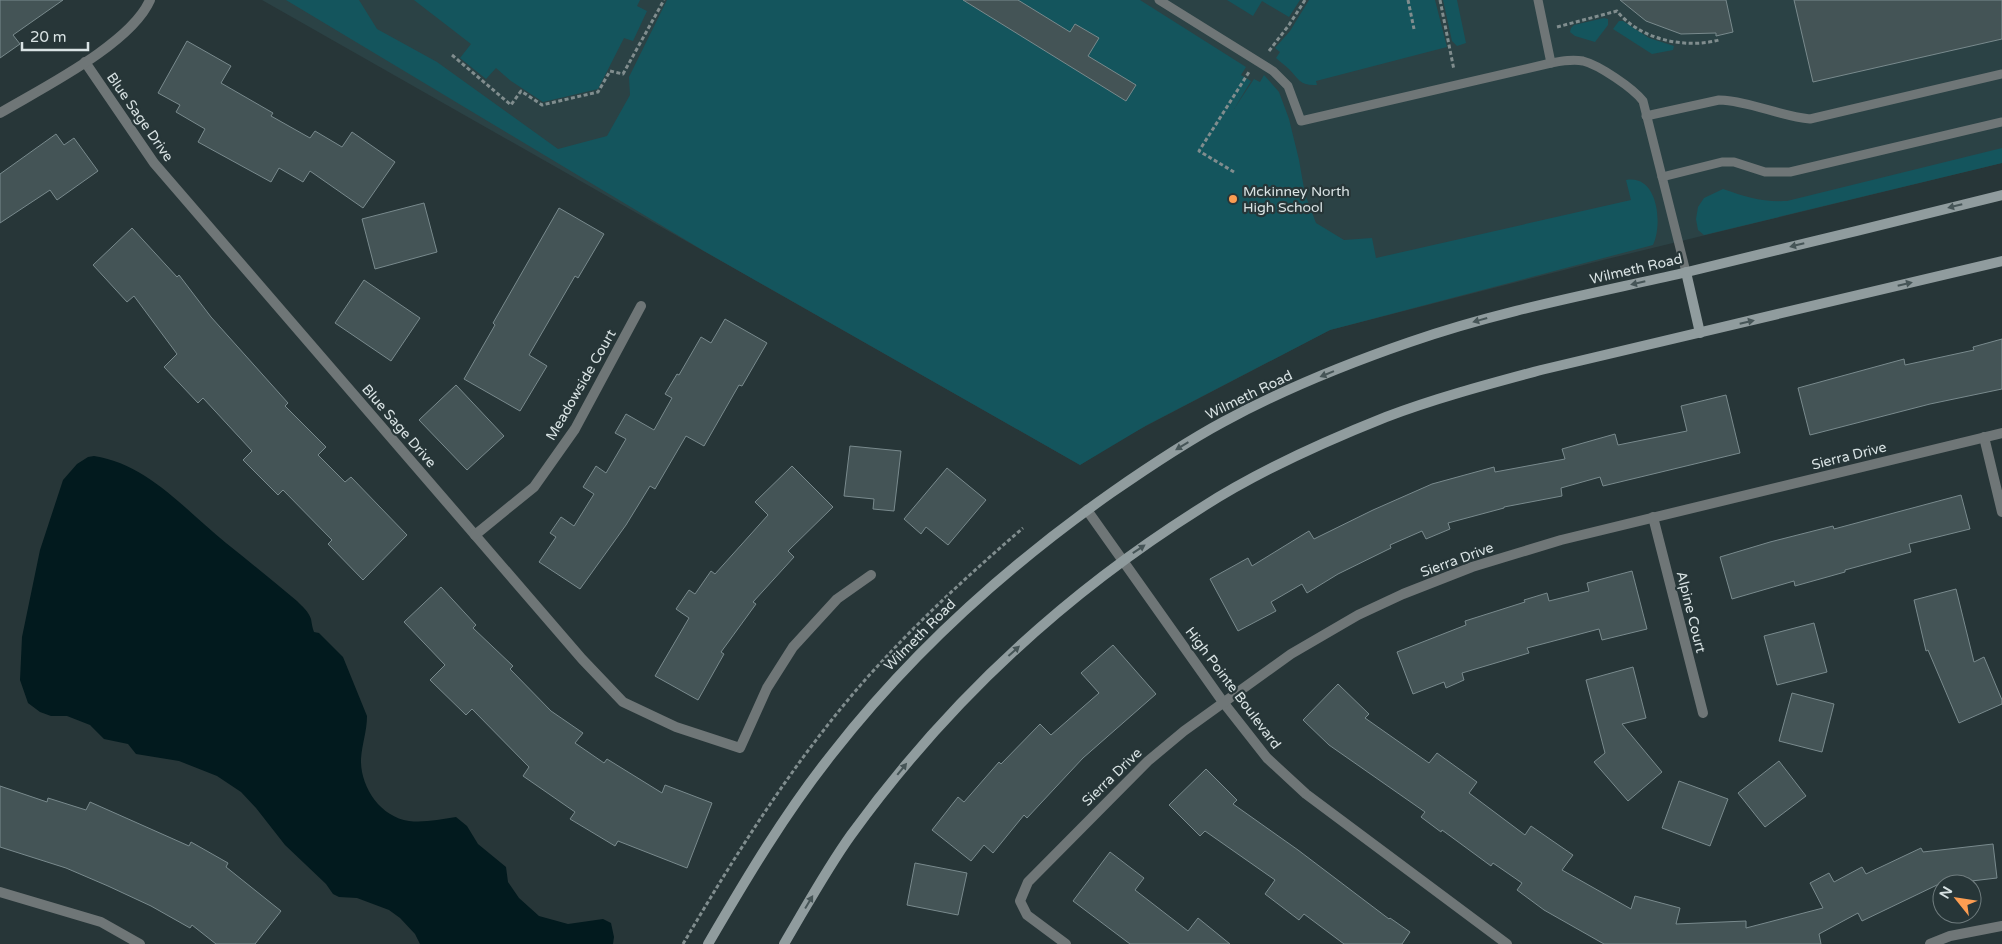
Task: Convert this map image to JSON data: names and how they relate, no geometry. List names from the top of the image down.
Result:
{
  "streets": {
    "main road": ["Wilmeth Road"],
    "street": [
      "Blue Sage Drive",
      "Meadowside Court",
      "Sierra Drive",
      "Alpine Court",
      "High Pointe Boulevard"
    ]
  },
  "crossings": [
    ["Blue Sage Drive", "Meadowside Court"],
    ["Wilmeth Road", "High Pointe Boulevard"],
    ["Sierra Drive", "Alpine Court"],
    ["Sierra Drive", "High Pointe Boulevard"]
  ],
  "places": ["Mckinney North High School"],
  "scale_bar": "20 m",
  "north": "top left"
}
